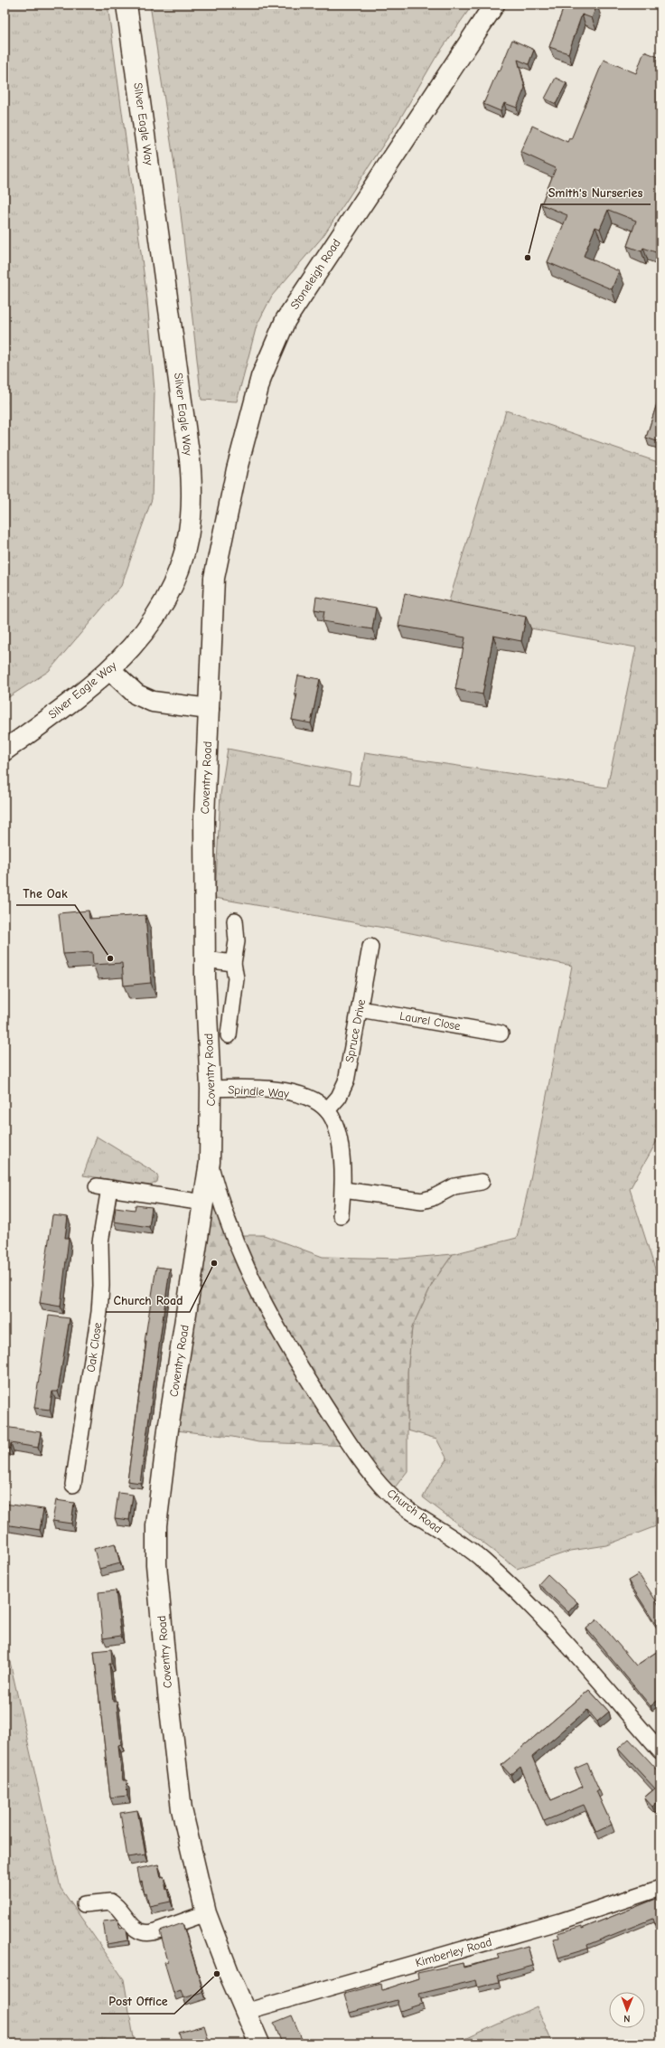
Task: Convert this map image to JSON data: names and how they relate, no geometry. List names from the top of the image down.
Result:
{
  "streets": {
    "street": [
      "Silver Eagle Way",
      "Stoneleigh Road",
      "Coventry Road",
      "Laurel Close",
      "Spruce Drive",
      "Spindle Way",
      "Oak Close",
      "Church Road",
      "Kimberley Road"
    ]
  },
  "crossings": [
    ["Stoneleigh Road", "Coventry Road"],
    ["Coventry Road", "Spindle Way"],
    ["Coventry Road", "Oak Close"],
    ["Coventry Road", "Church Road"],
    ["Coventry Road", "Kimberley Road"],
    ["Laurel Close", "Spruce Drive"],
    ["Spruce Drive", "Spindle Way"]
  ],
  "places": [
    "Smith's Nurseries",
    "The Oak",
    "Church Road",
    "Post Office"
  ],
  "north": "bottom"
}
